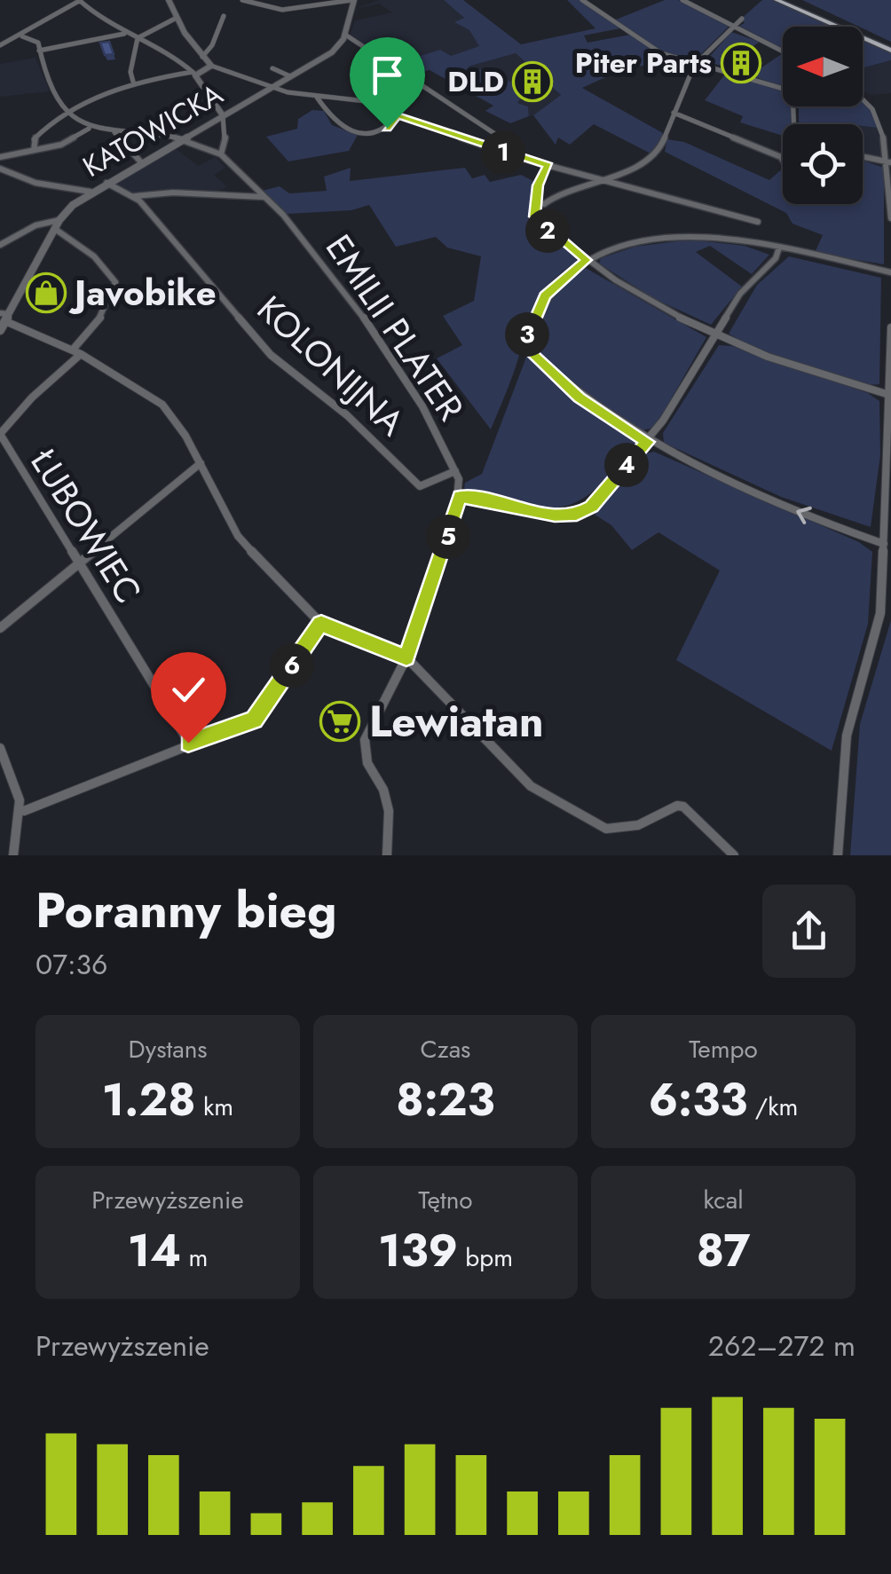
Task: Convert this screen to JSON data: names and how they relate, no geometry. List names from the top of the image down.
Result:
{
  "streets": {
    "street": [
      "KATOWICKA",
      "EMILII PLATER",
      "KOLONIJNA",
      "ŁUBOWIEC"
    ]
  },
  "crossings": [
    ["KATOWICKA", "EMILII PLATER"],
    ["KATOWICKA", "KOLONIJNA"],
    ["EMILII PLATER", "KOLONIJNA"]
  ],
  "places": {
    "building": ["Piter Parts", "DLD"],
    "shop": ["Javobike"],
    "supermarket": ["Lewiatan"]
  },
  "north": "left",
  "page": {
    "pins": [
      "1",
      "2",
      "3",
      "4",
      "5",
      "6"
    ],
    "heading": ["Poranny bieg", "07:36"],
    "stats": [
      ["Dystans", "1.28 km"],
      ["Czas", "8:23"],
      ["Tempo", "6:33 /km"],
      ["Przewyższenie", "14 m"],
      ["Tętno", "139 bpm"],
      ["kcal", "87"]
    ],
    "chart": ["Przewyższenie", "262–272 m"]
  }
}
